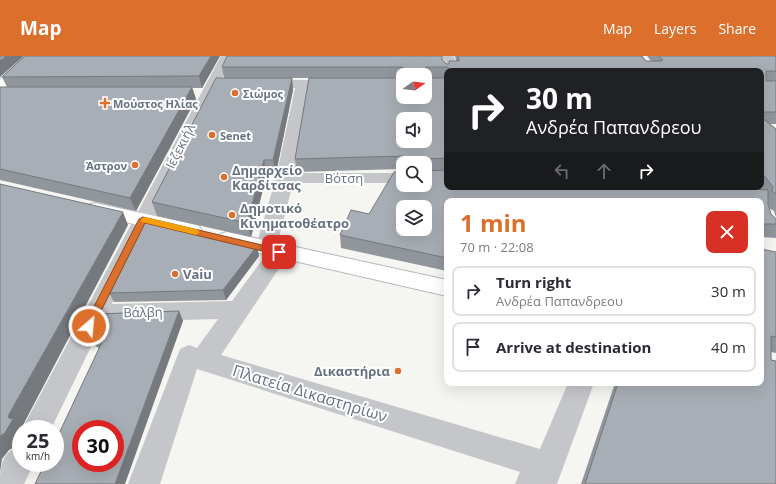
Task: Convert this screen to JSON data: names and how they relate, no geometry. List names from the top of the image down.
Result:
{
  "streets": {
    "street": [
      "Ιεζεκιήλ",
      "Βότση",
      "Βάλβη",
      "Πλατεία Δικαστηρίων"
    ]
  },
  "crossings": [
    ["Ιεζεκιήλ", "Βάλβη"]
  ],
  "places": {
    "other": [
      "Σιώμος",
      "Senet",
      "Άστρον",
      "Δημαρχείο Καρδίτσας",
      "Δημοτικό Κινηματοθέατρο",
      "Vaiu",
      "Δικαστήρια"
    ],
    "health": ["Μούστος Ηλίας"]
  },
  "north": "right",
  "page": {
    "header": "Map",
    "nav": ["Map", "Layers", "Share"],
    "turn": ["30 m", "Ανδρέα Παπανδρεου"],
    "heading": ["1 min", "70 m · 22:08"],
    "list": [
      {
        "name": "Turn right",
        "note": "Ανδρέα Παπανδρεου",
        "value": "30 m"
      },
      {
        "name": "Arrive at destination",
        "value": "40 m"
      }
    ],
    "speed": "25 km/h",
    "limit": "30"
  }
}
